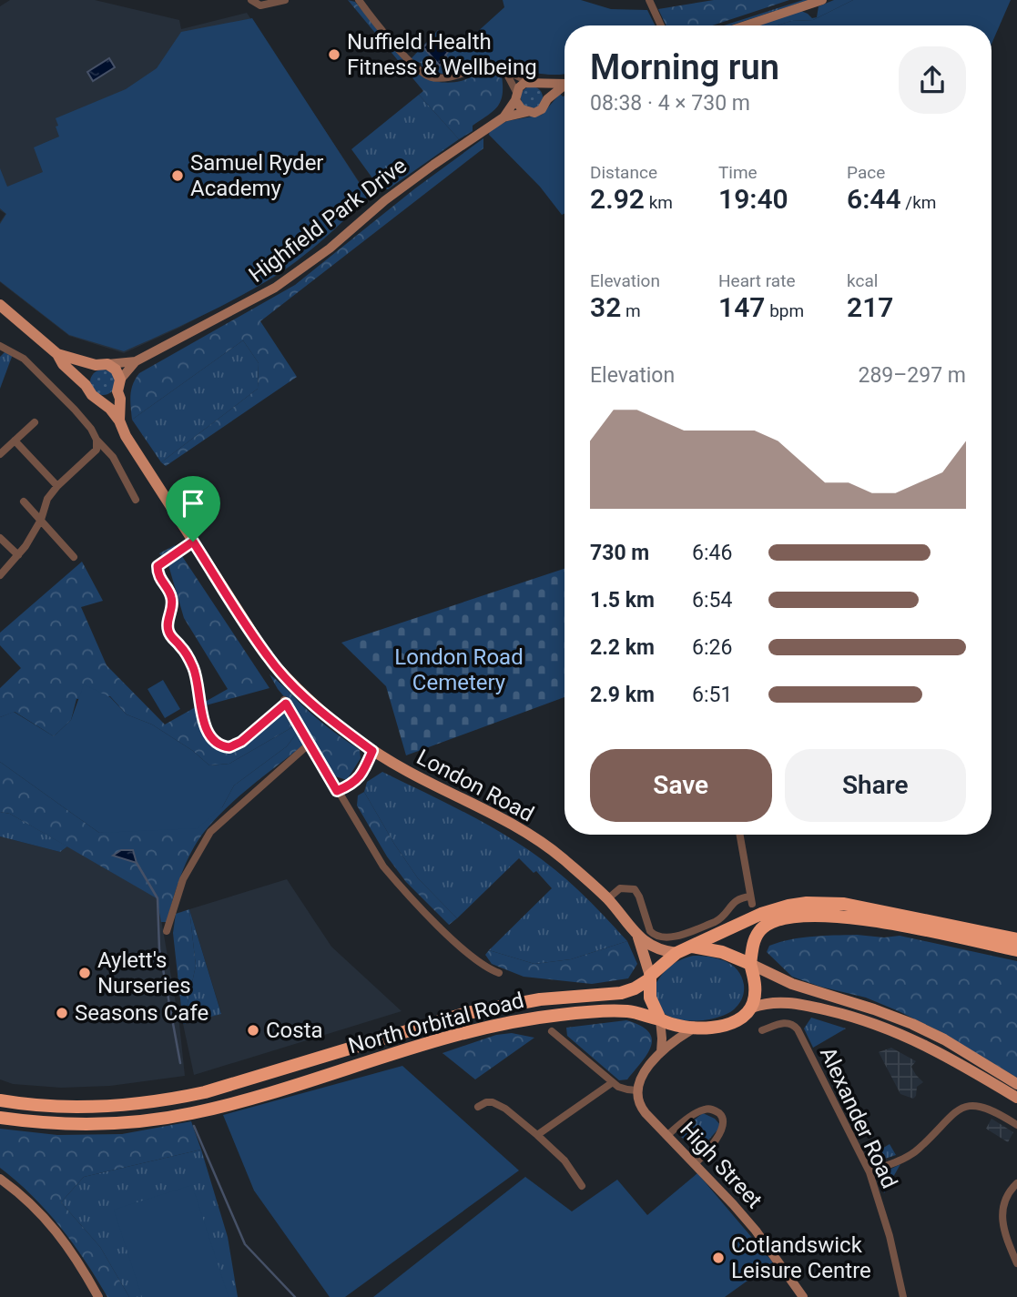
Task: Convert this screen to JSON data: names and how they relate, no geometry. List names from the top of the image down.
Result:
{
  "streets": {
    "highway": ["North Orbital Road"],
    "main road": ["London Road"],
    "street": ["Highfield Park Drive", "Alexander Road", "High Street"]
  },
  "crossings": [
    ["Highfield Park Drive", "London Road"],
    ["London Road", "North Orbital Road"]
  ],
  "parks": ["London Road Cemetery"],
  "places": [
    "Nuffield Health Fitness & Wellbeing",
    "Samuel Ryder Academy",
    "Aylett's Nurseries",
    "Seasons Cafe",
    "Costa",
    "Cotlandswick Leisure Centre"
  ],
  "page": {
    "heading": ["Morning run", "08:38 · 4 × 730 m"],
    "stats": [
      ["Distance", "2.92 km"],
      ["Time", "19:40"],
      ["Pace", "6:44 /km"],
      ["Elevation", "32 m"],
      ["Heart rate", "147 bpm"],
      ["kcal", "217"]
    ],
    "chart": ["Elevation", "289–297 m"],
    "list": [
      {
        "name": "730 m",
        "note": "6:46"
      },
      {
        "name": "1.5 km",
        "note": "6:54"
      },
      {
        "name": "2.2 km",
        "note": "6:26"
      },
      {
        "name": "2.9 km",
        "note": "6:51"
      }
    ],
    "buttons": ["Save", "Share"]
  }
}
